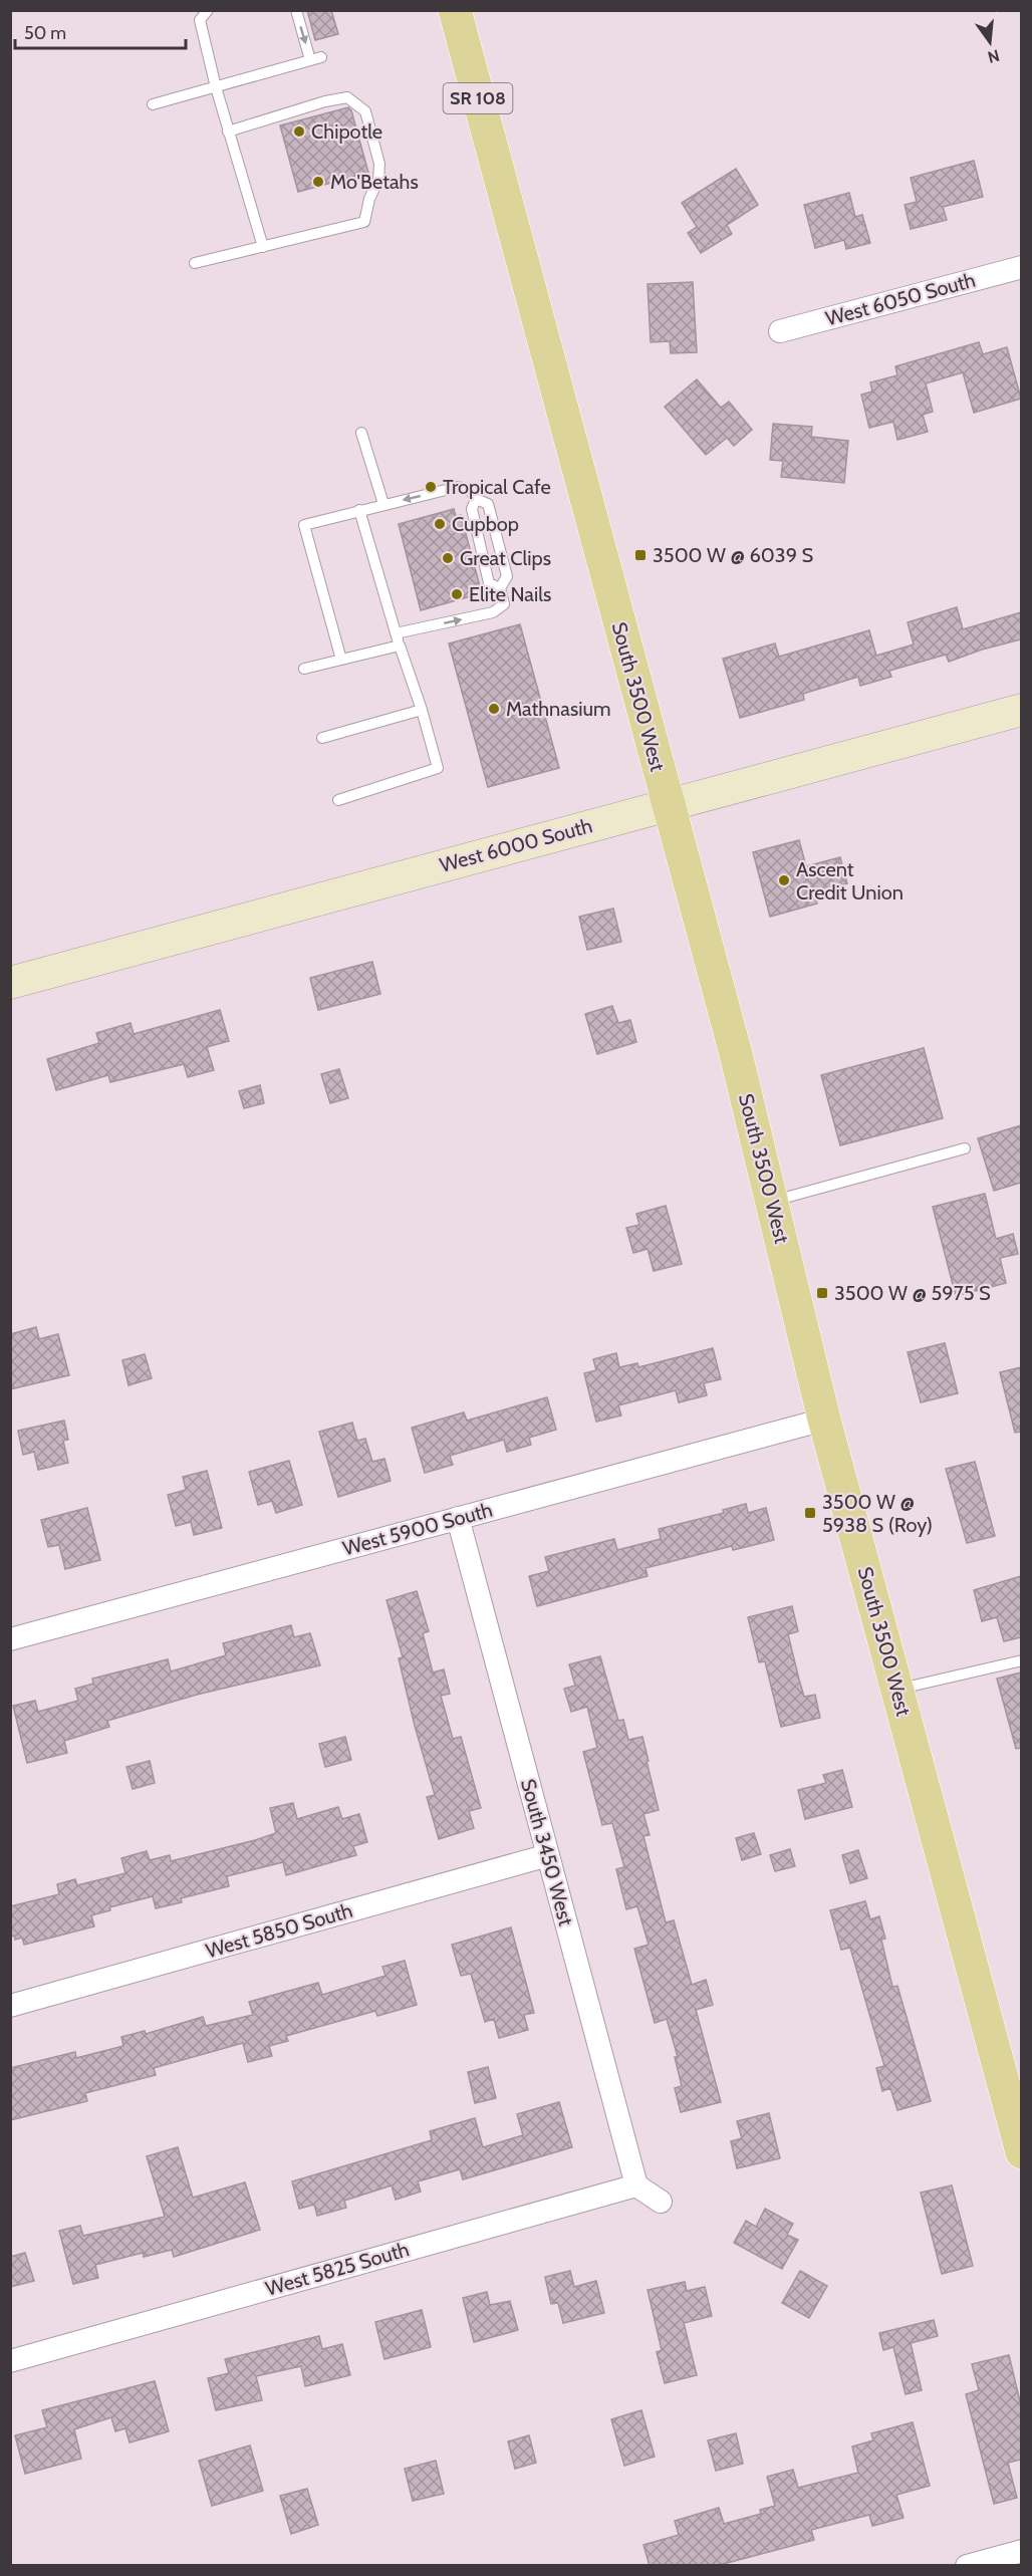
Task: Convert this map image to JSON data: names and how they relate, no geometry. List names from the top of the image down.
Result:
{
  "streets": {
    "main road": ["SR 108", "South 3500 West"],
    "street": [
      "West 6050 South",
      "West 6000 South",
      "West 5900 South",
      "South 3450 West",
      "West 5850 South",
      "West 5825 South"
    ]
  },
  "crossings": [
    ["South 3500 West", "West 6000 South"],
    ["South 3500 West", "West 5900 South"],
    ["West 5900 South", "South 3450 West"],
    ["South 3450 West", "West 5850 South"],
    ["South 3450 West", "West 5825 South"]
  ],
  "places": {
    "other": [
      "Chipotle",
      "Mo'Betahs",
      "Tropical Cafe",
      "Cupbop",
      "Great Clips",
      "Elite Nails",
      "Mathnasium",
      "Ascent Credit Union"
    ],
    "transit": ["3500 W @ 6039 S", "3500 W @ 5975 S", "3500 W @ 5938 S (Roy)"]
  },
  "scale_bar": "50 m",
  "north": "bottom"
}
